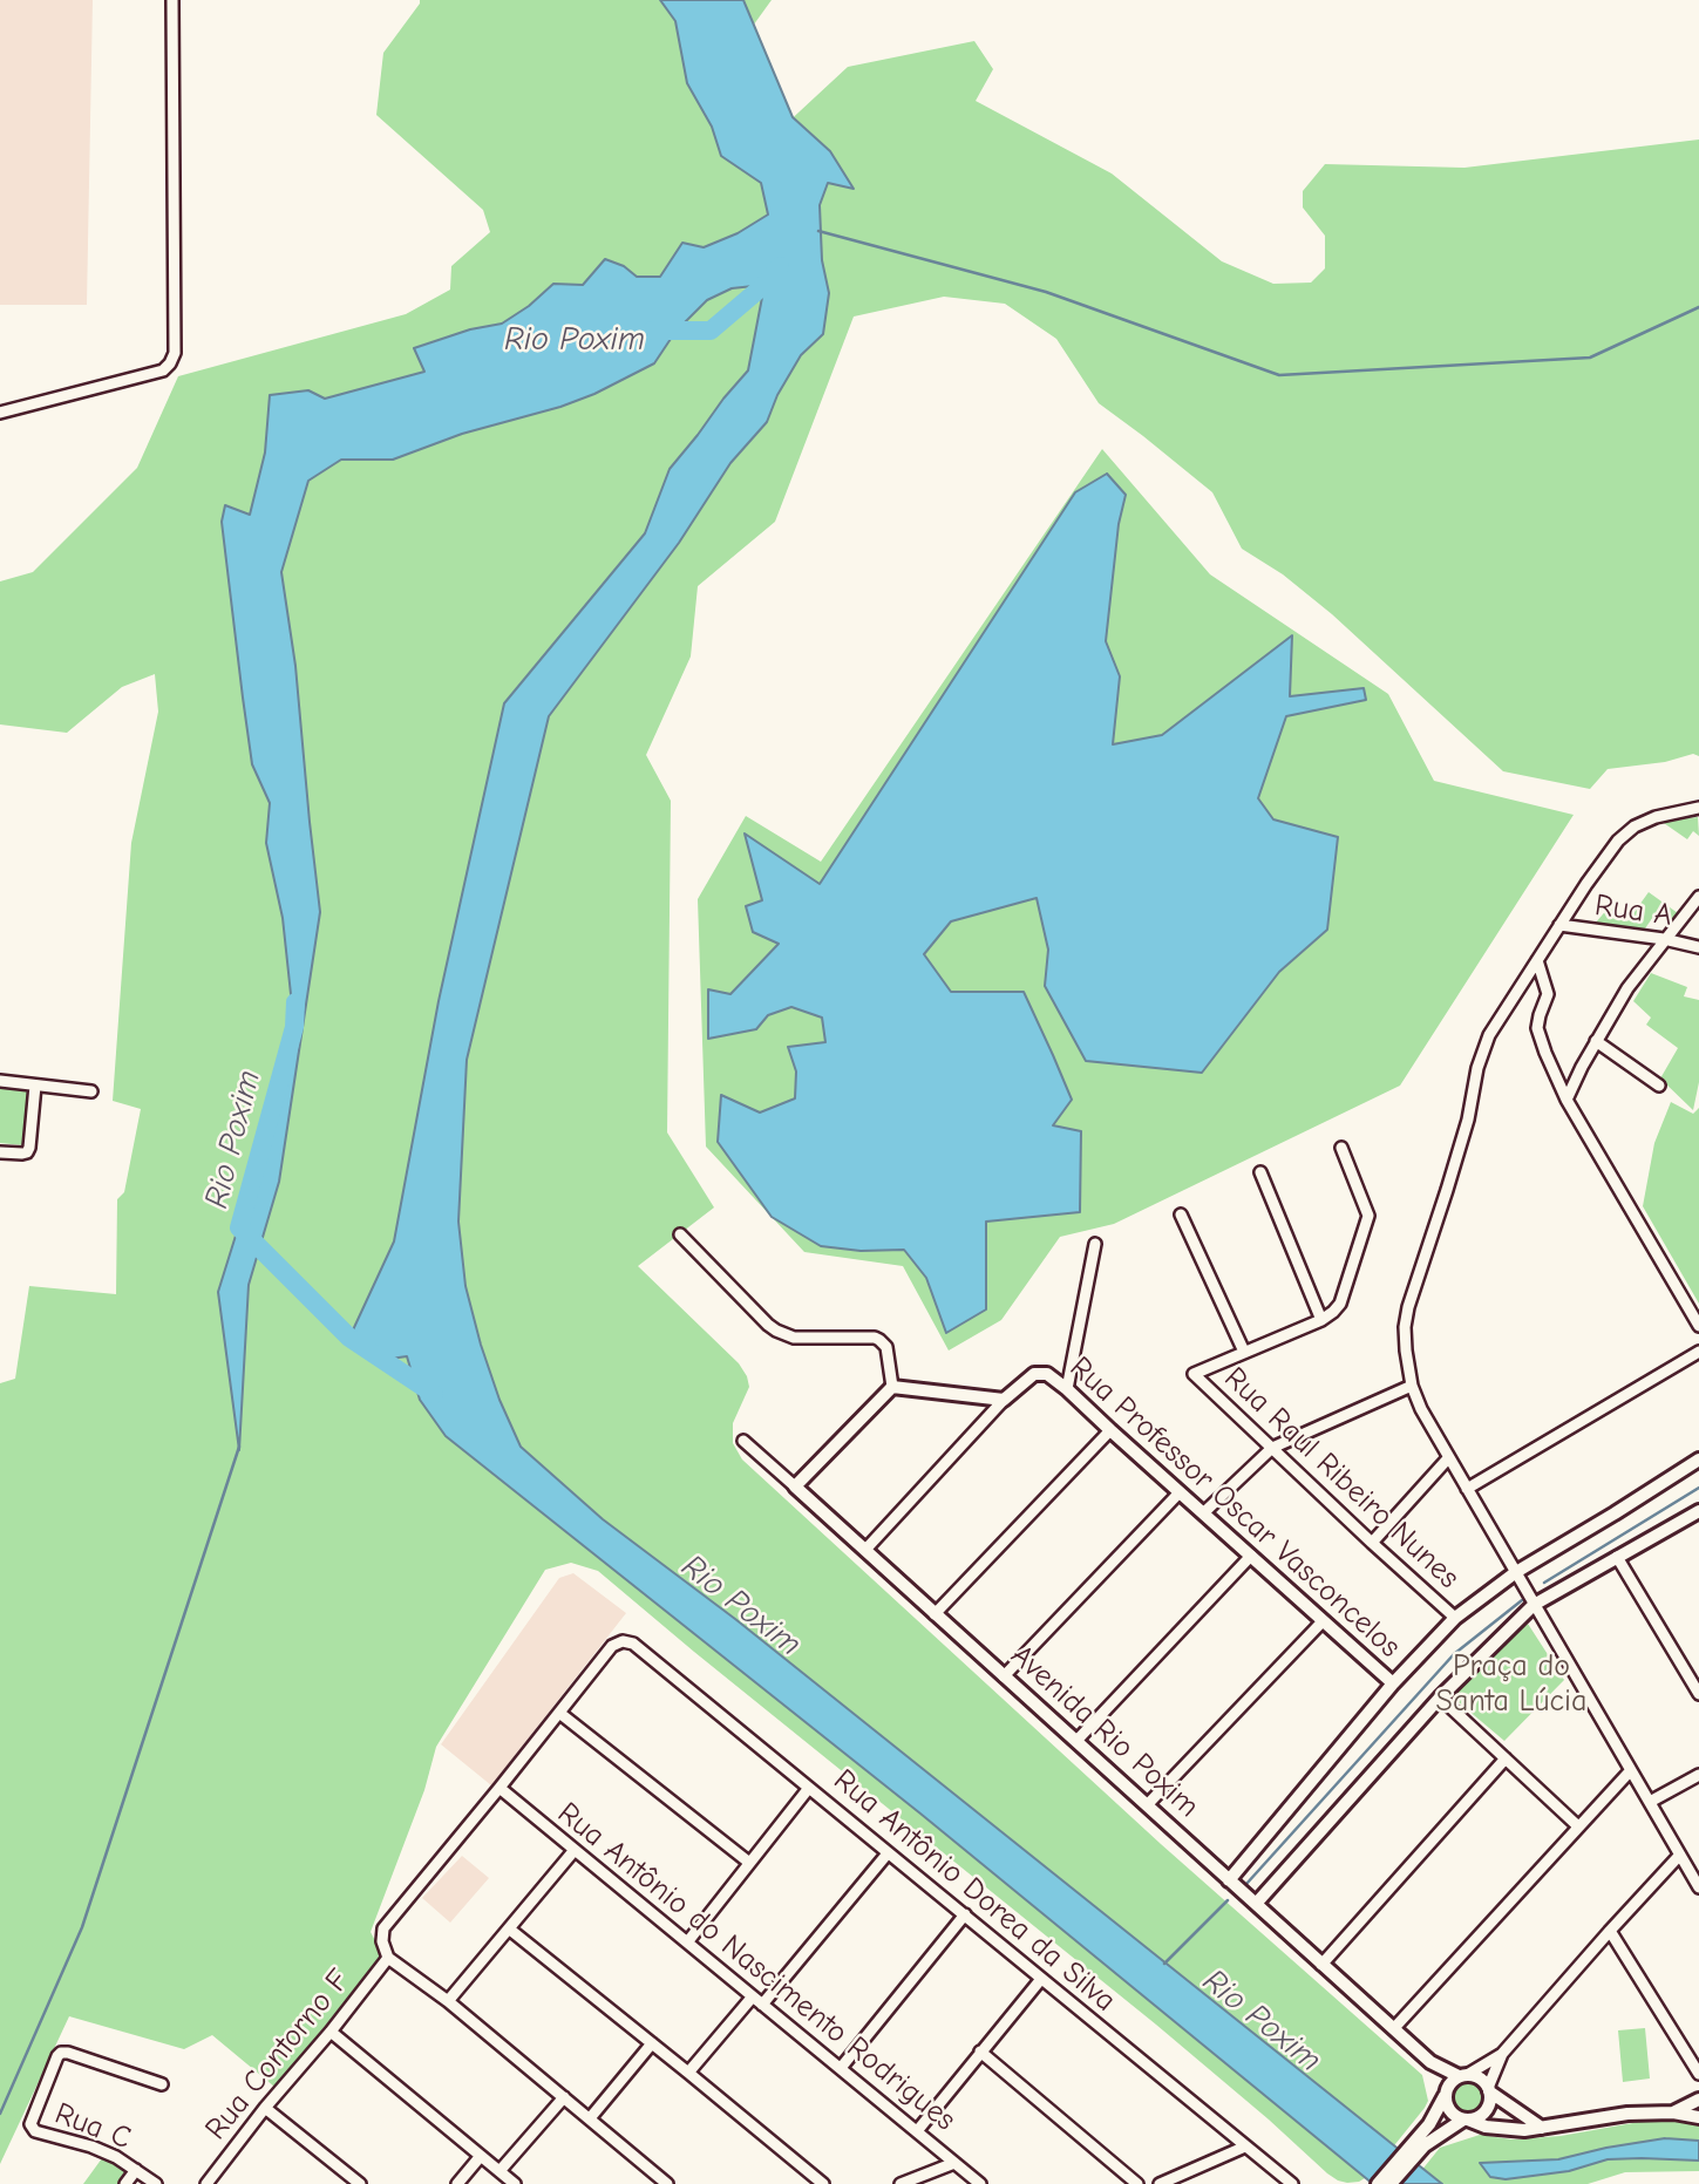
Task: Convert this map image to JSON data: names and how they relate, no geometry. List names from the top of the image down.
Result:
{
  "streets": {
    "street": [
      "Rua A",
      "Rua Raul Ribeiro Nunes",
      "Rua Professor Oscar Vasconcelos",
      "Avenida Rio Poxim",
      "Rua Antônio Dorea da Silva",
      "Rua Antônio do Nascimento Rodrigues",
      "Rua Contorno F",
      "Rua C"
    ]
  },
  "water": ["Rio Poxim"],
  "parks": ["Praça do Santa Lúcia"]
}
